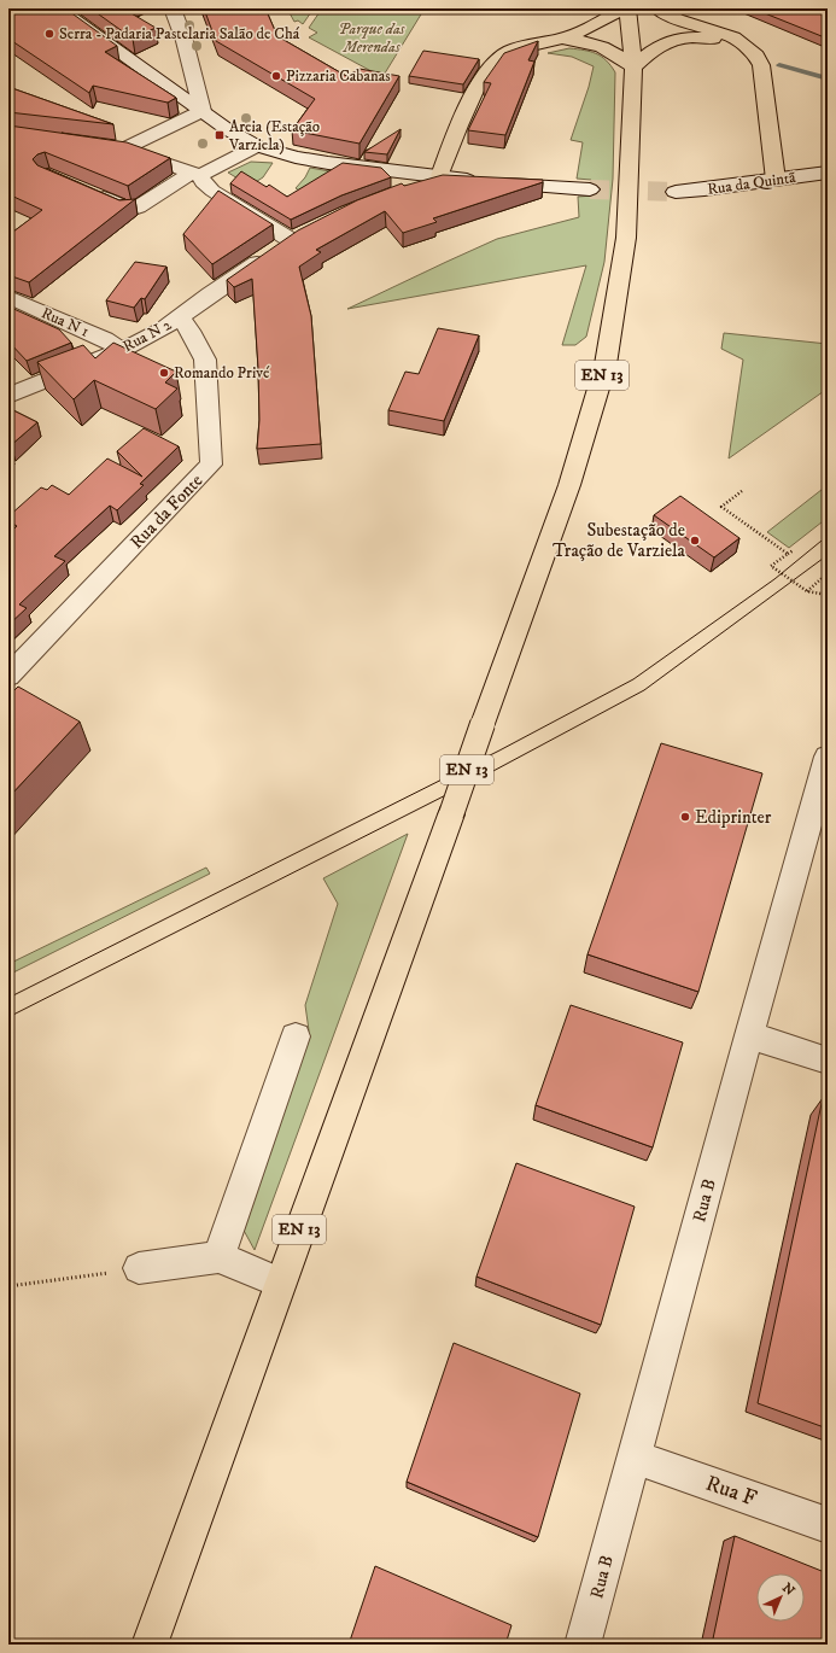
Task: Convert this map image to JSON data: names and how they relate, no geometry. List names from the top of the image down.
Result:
{
  "streets": {
    "main road": ["EN 13"],
    "street": [
      "Rua da Quintã",
      "Rua N 1",
      "Rua N 2",
      "Rua da Fonte",
      "Rua B",
      "Rua F"
    ]
  },
  "crossings": [
    ["Rua N 1", "Rua N 2"],
    ["Rua N 2", "Rua da Fonte"],
    ["Rua B", "Rua F"]
  ],
  "parks": ["Parque das Merendas"],
  "places": {
    "other": [
      "Serra - Padaria Pastelaria Salão de Chá",
      "Pizzaria Cabanas",
      "Romando Privé",
      "Subestação de Tração de Varziela",
      "Ediprinter"
    ],
    "transit": ["Areia (Estação Varziela)"]
  },
  "north": "top right"
}
